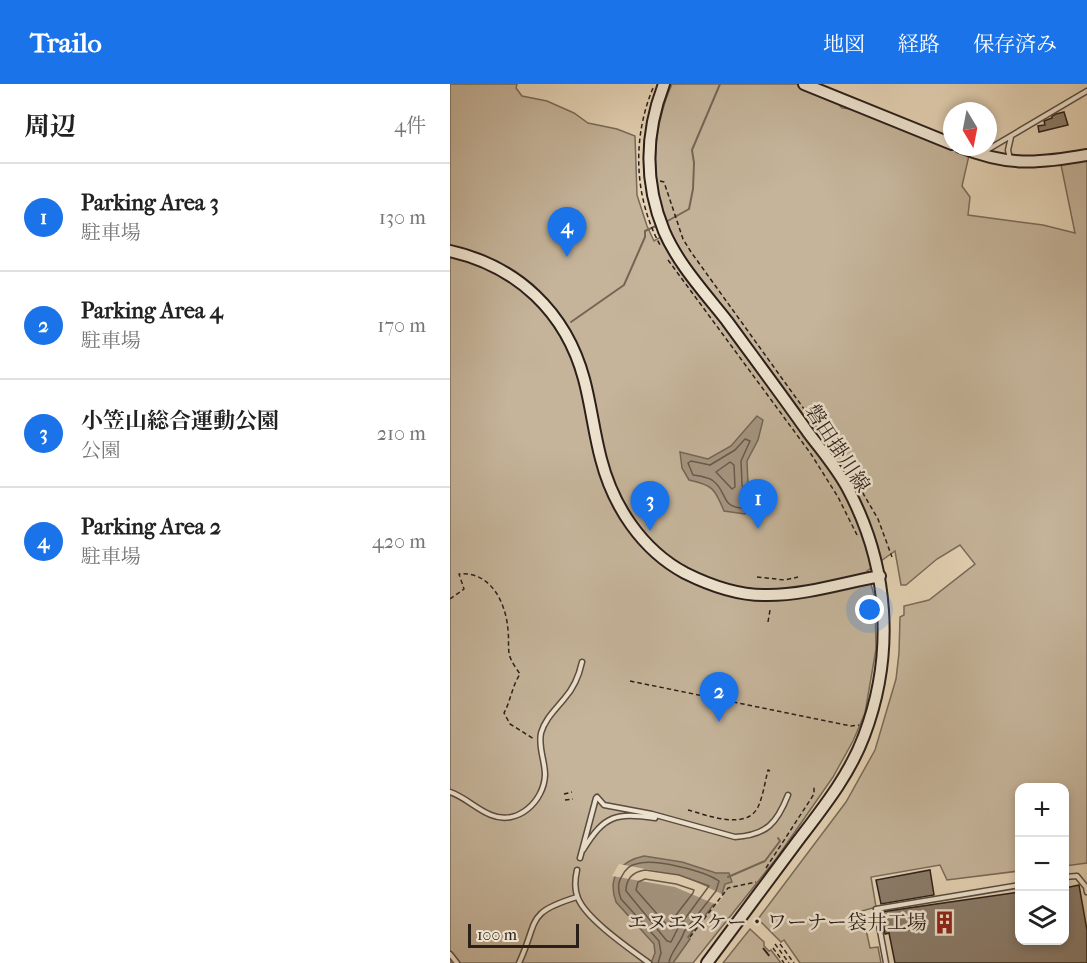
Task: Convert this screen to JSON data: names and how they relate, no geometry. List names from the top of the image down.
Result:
{
  "streets": {
    "main road": ["磐田掛川線"]
  },
  "places": {
    "building": ["エヌエスケー・ワーナー袋井工場"]
  },
  "scale_bar": "100 m",
  "north": "bottom",
  "page": {
    "header": "Trailo",
    "nav": ["地図", "経路", "保存済み"],
    "heading": ["周辺", "4件"],
    "list": [
      {
        "mark": "1",
        "name": "Parking Area 3",
        "note": "駐車場",
        "value": "130 m"
      },
      {
        "mark": "2",
        "name": "Parking Area 4",
        "note": "駐車場",
        "value": "170 m"
      },
      {
        "mark": "3",
        "name": "小笠山総合運動公園",
        "note": "公園",
        "value": "210 m"
      },
      {
        "mark": "4",
        "name": "Parking Area 2",
        "note": "駐車場",
        "value": "420 m"
      }
    ],
    "pins": [
      "4",
      "1",
      "3",
      "2"
    ],
    "map_buttons": ["+", "−"],
    "scale": "100 m"
  }
}
